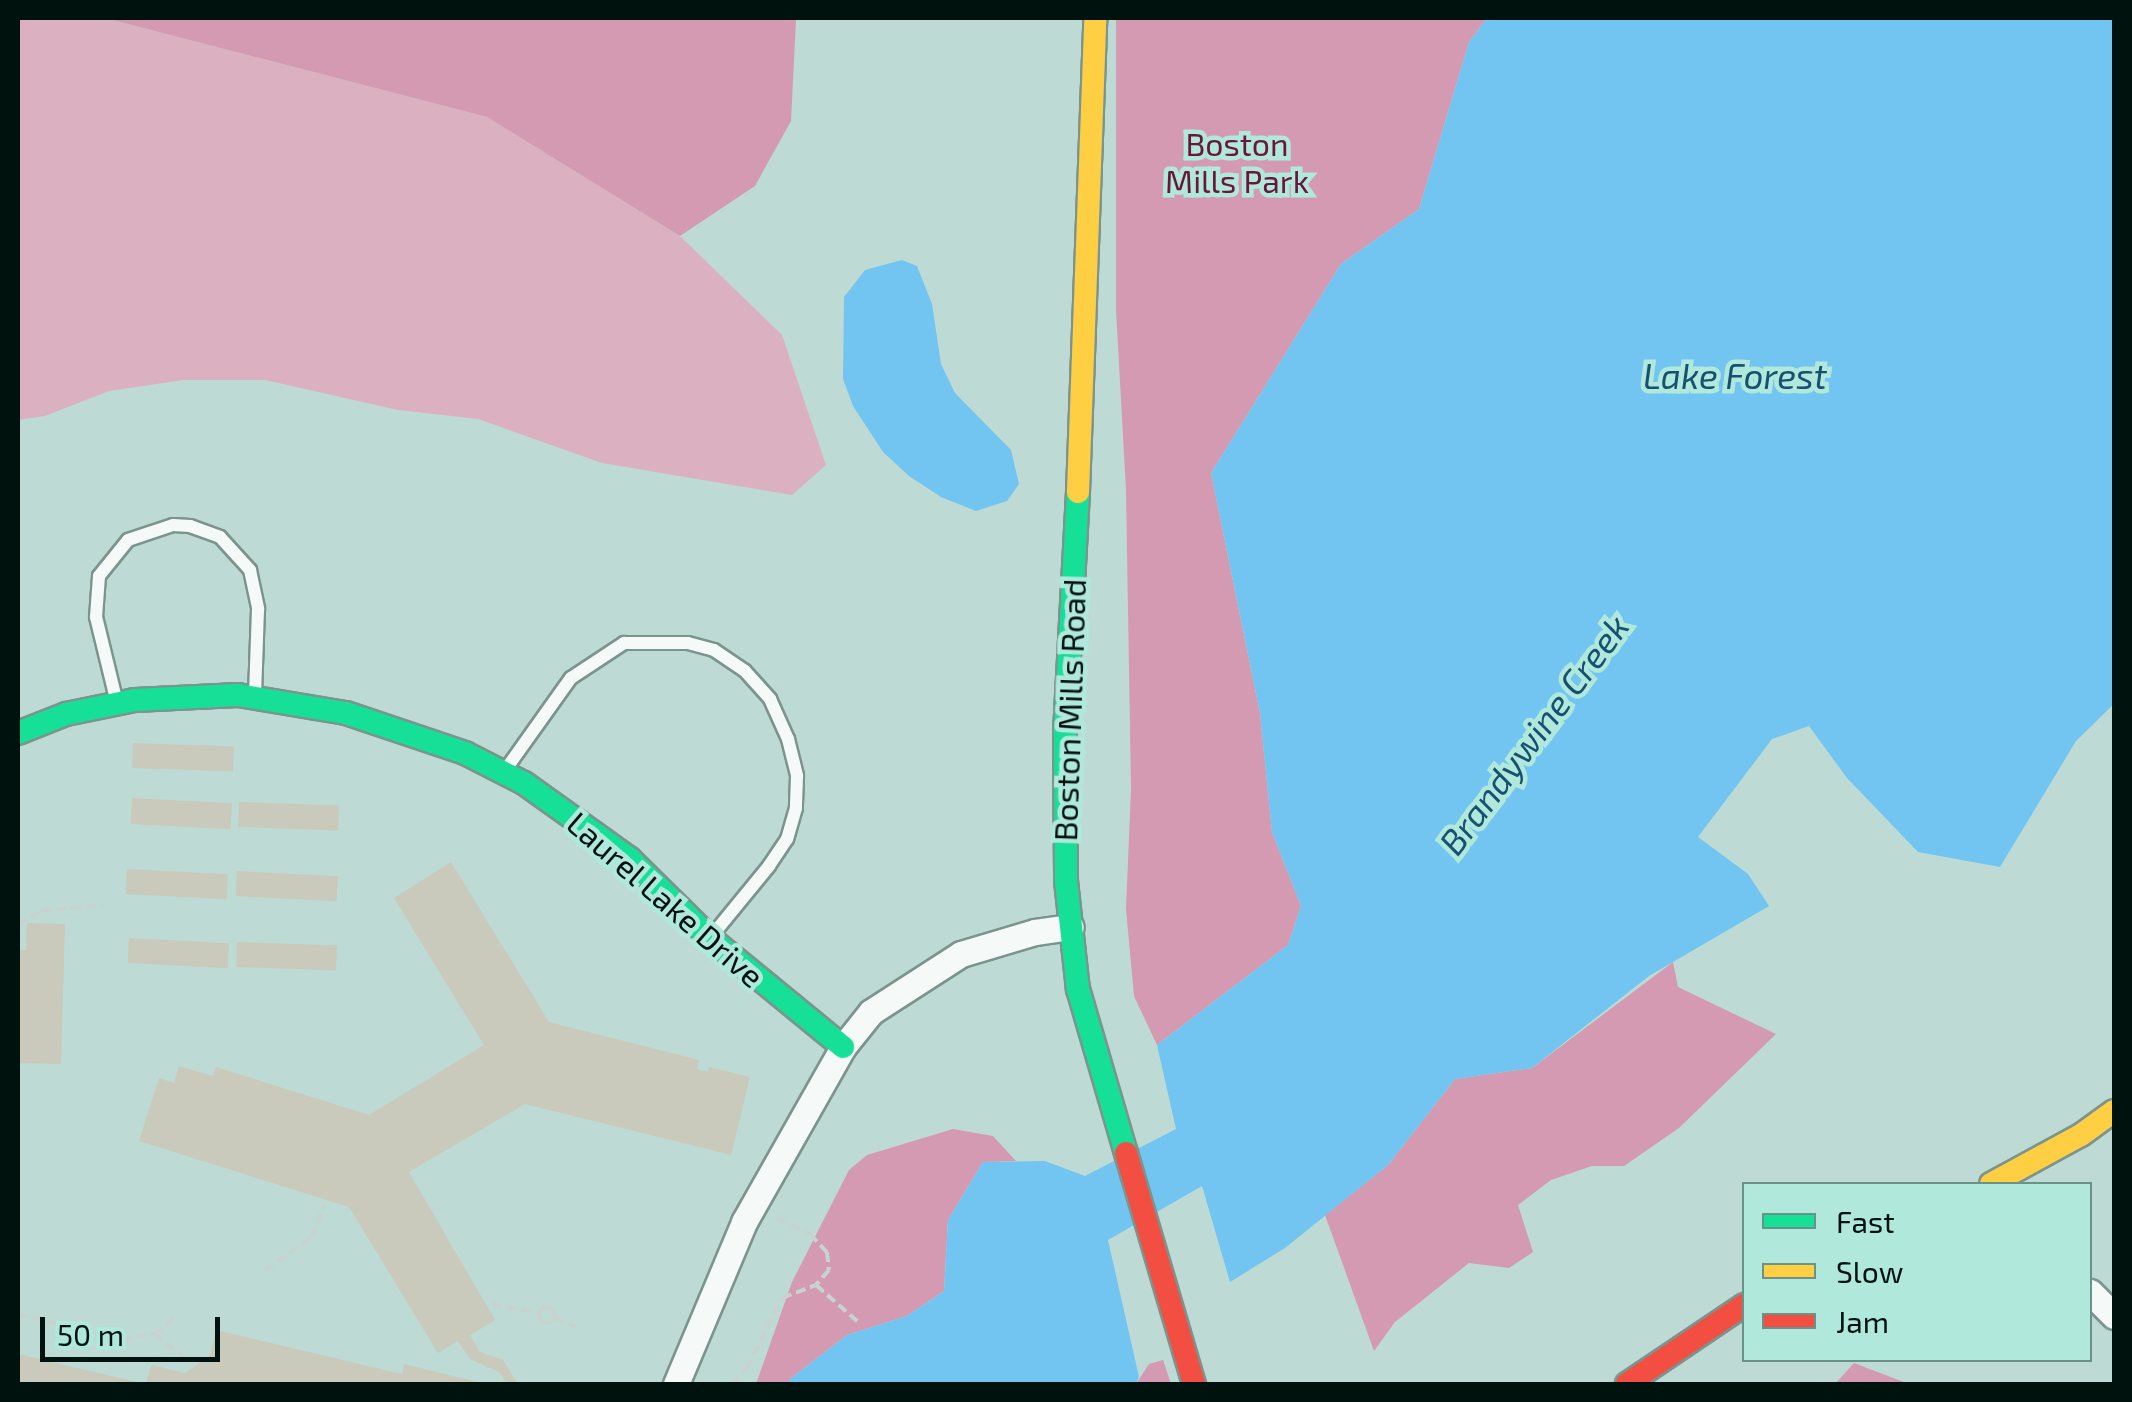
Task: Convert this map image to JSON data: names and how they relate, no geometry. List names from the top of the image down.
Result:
{
  "streets": {
    "street": ["Boston Mills Road", "Laurel Lake Drive"]
  },
  "water": ["Lake Forest", "Brandywine Creek"],
  "parks": ["Boston Mills Park"],
  "legend": ["Fast", "Slow", "Jam"],
  "scale_bar": "50 m"
}
